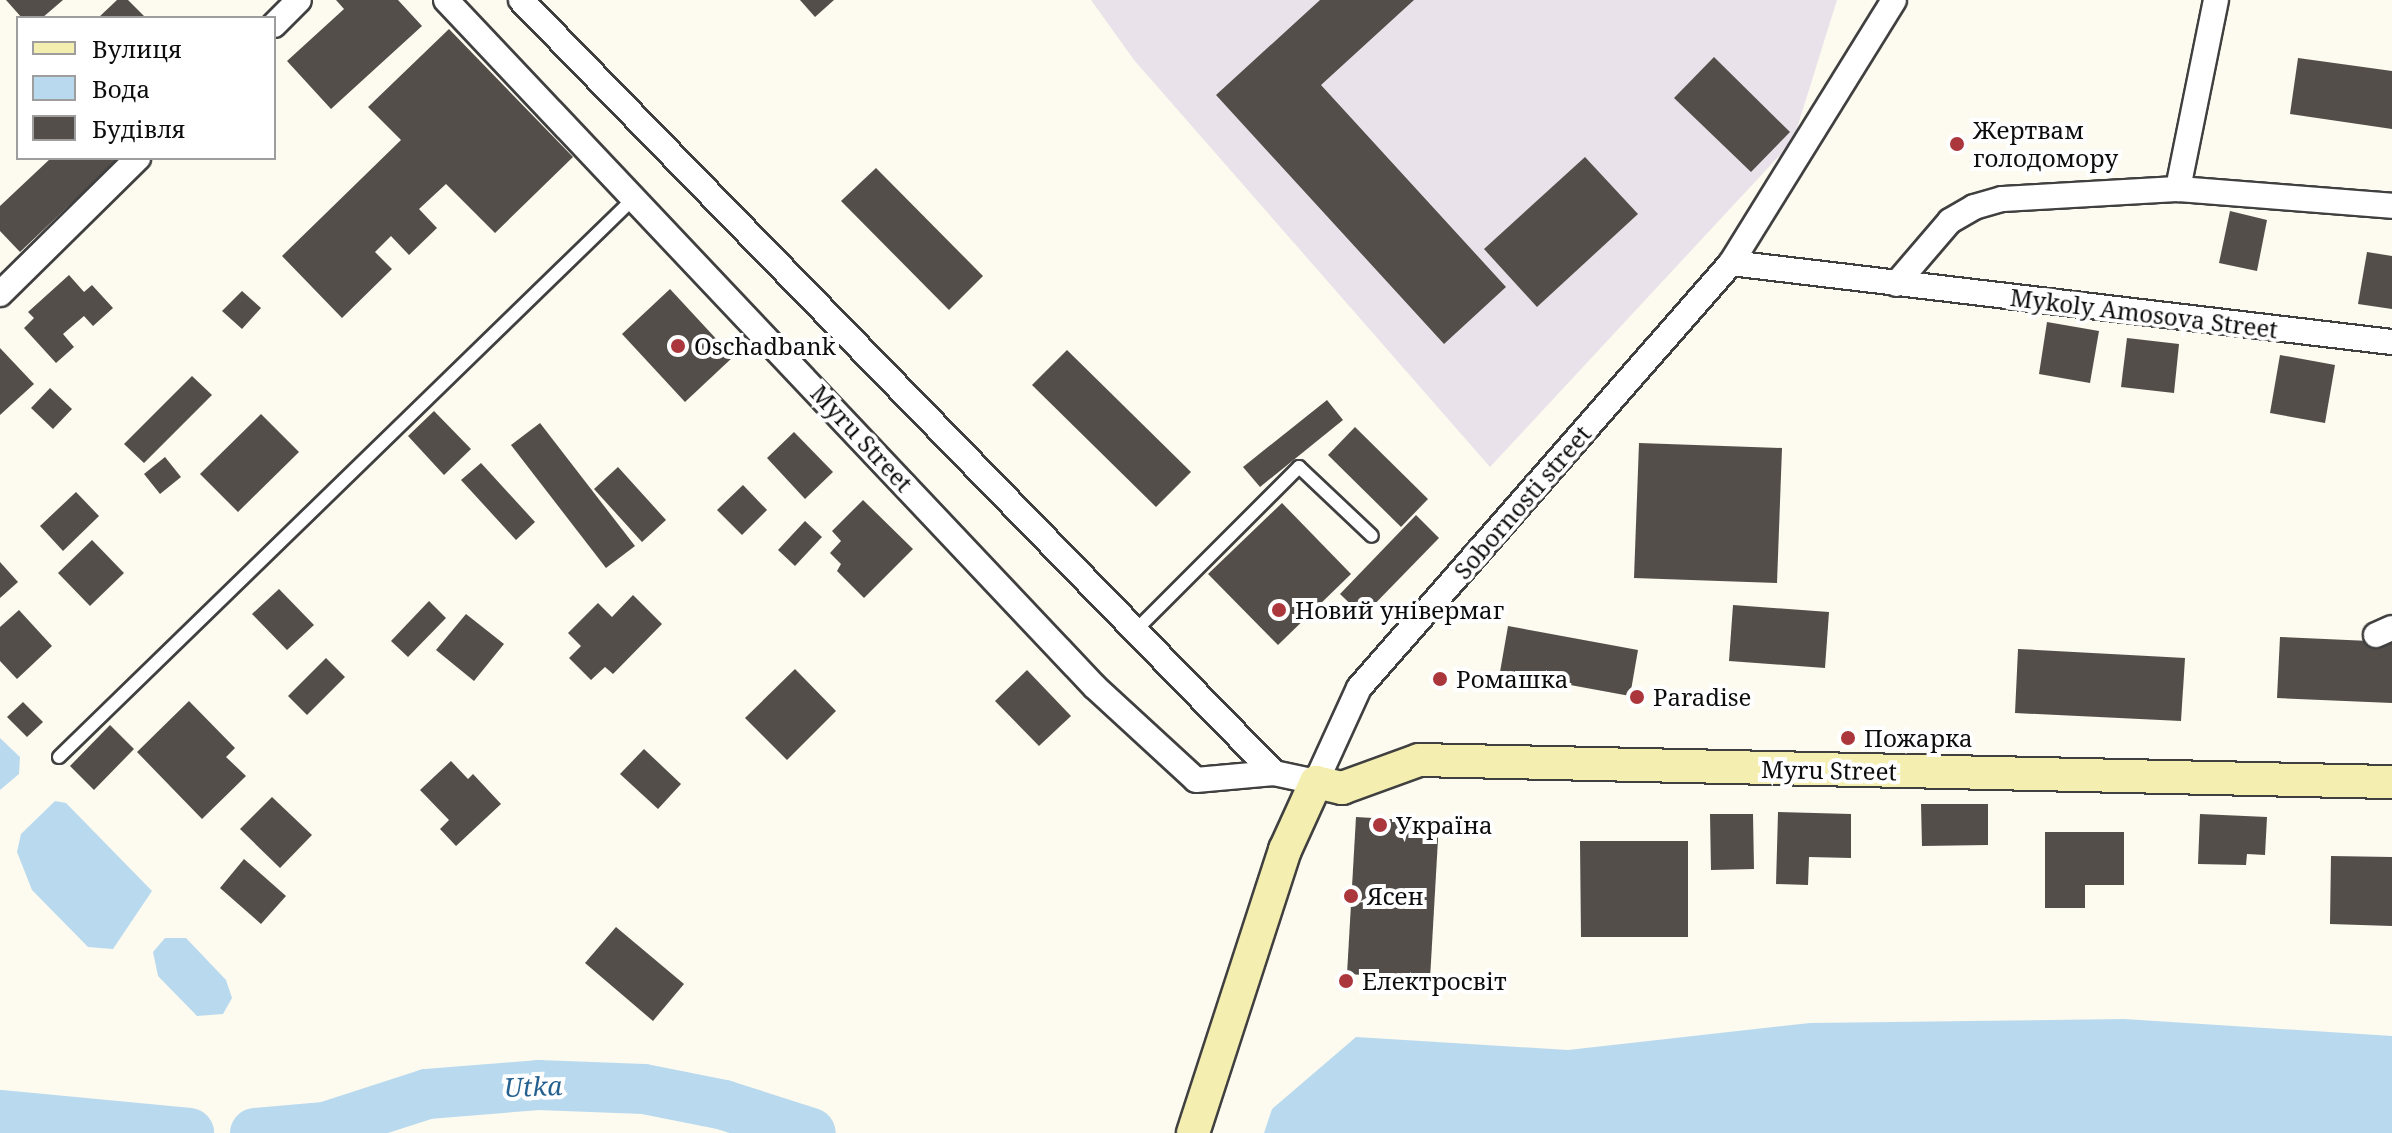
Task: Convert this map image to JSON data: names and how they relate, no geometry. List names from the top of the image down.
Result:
{
  "streets": {
    "main road": ["Myru Street", "Sobornosti street"],
    "street": ["Mykoly Amosova Street"]
  },
  "crossings": [
    ["Mykoly Amosova Street", "Sobornosti street"],
    ["Myru Street", "Sobornosti street"]
  ],
  "water": ["Utka"],
  "places": [
    "Жертвам голодомору",
    "Oschadbank",
    "Новий універмаг",
    "Ромашка",
    "Paradise",
    "Пожарка",
    "Україна",
    "Ясен",
    "Електросвіт"
  ],
  "legend": ["Вулиця", "Вода", "Будівля"]
}
